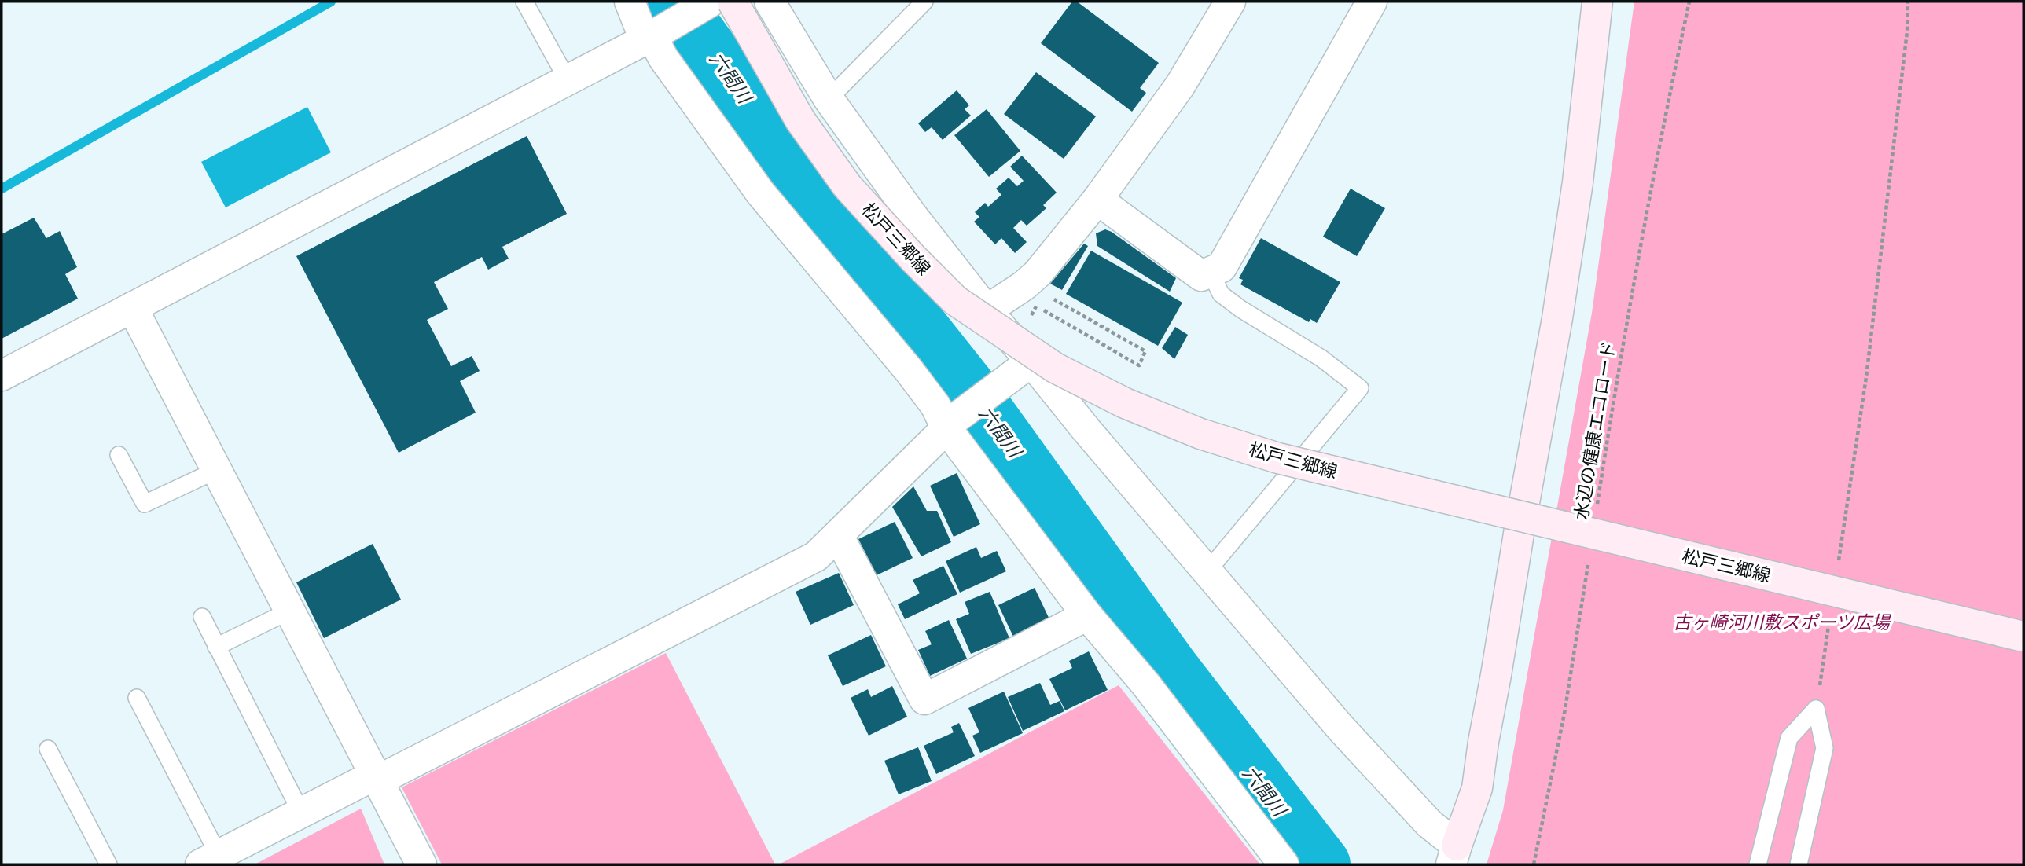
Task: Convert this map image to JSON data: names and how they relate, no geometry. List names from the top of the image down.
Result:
{
  "streets": {
    "main road": ["松戸三郷線"],
    "path": ["水辺の健康エコロード"]
  },
  "water": ["六間川"],
  "parks": ["古ヶ崎河川敷スポーツ広場"]
}
